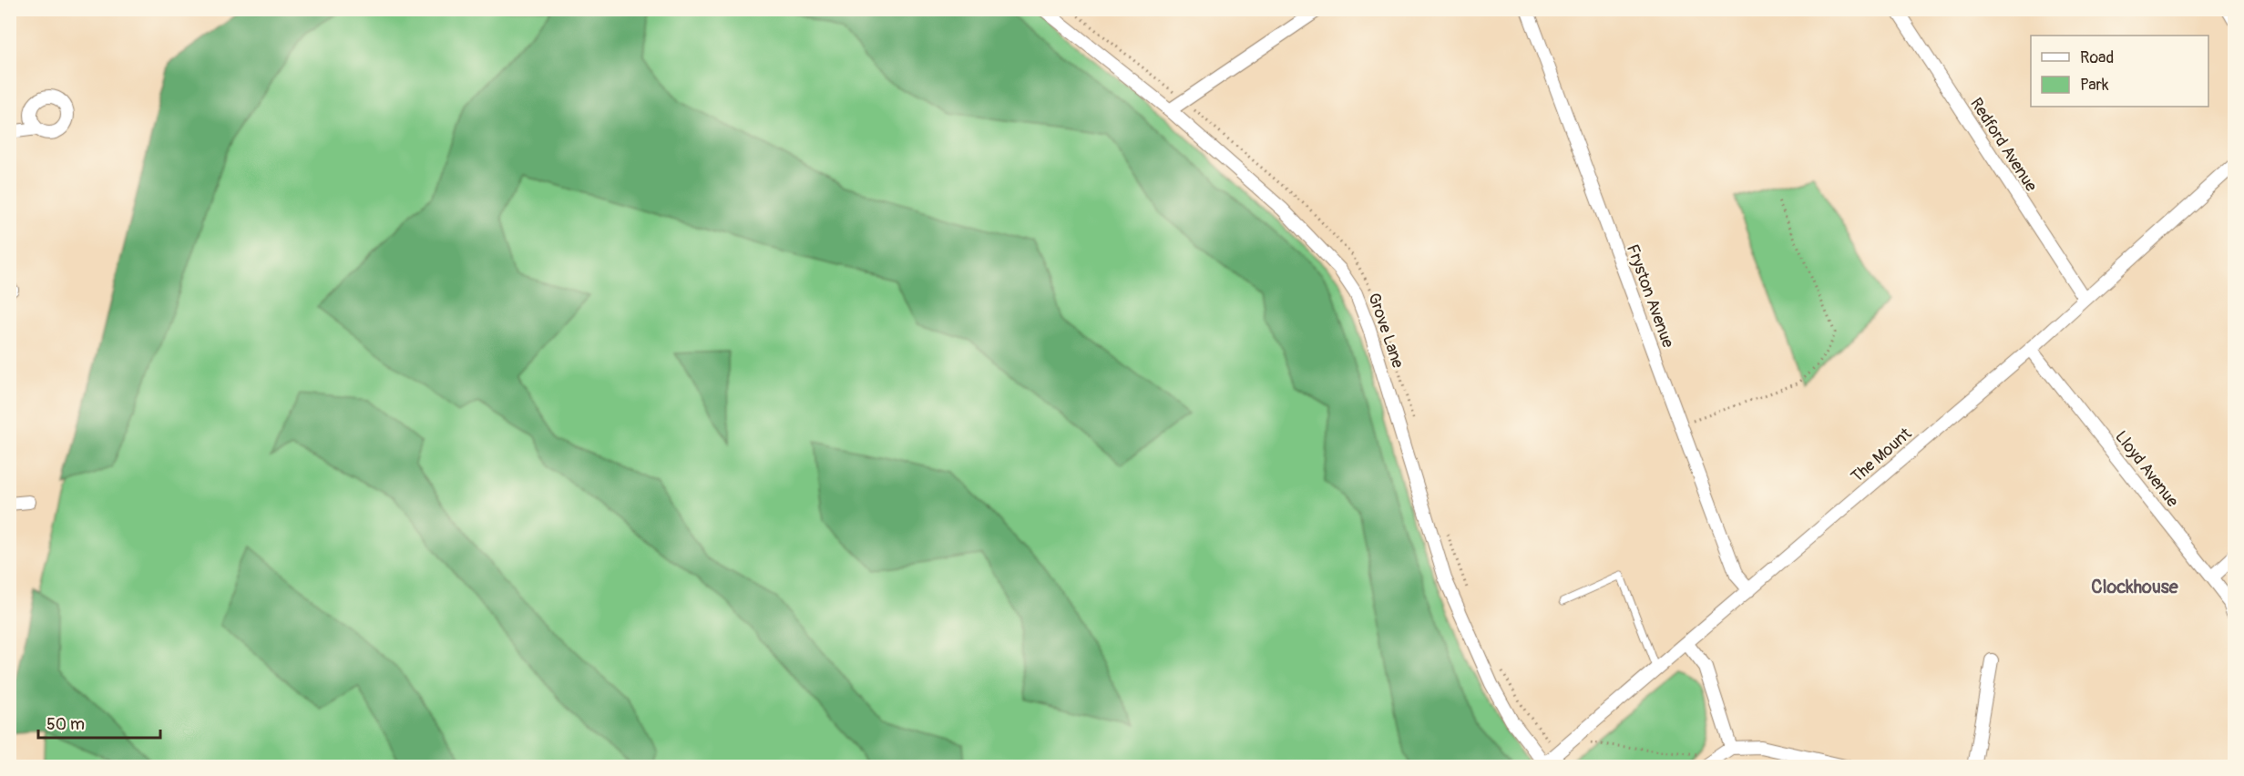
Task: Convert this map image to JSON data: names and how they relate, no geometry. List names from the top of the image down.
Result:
{
  "streets": {
    "street": [
      "Redford Avenue",
      "Fryston Avenue",
      "Grove Lane",
      "The Mount",
      "Lloyd Avenue"
    ]
  },
  "crossings": [
    ["Redford Avenue", "The Mount"],
    ["Fryston Avenue", "The Mount"],
    ["Grove Lane", "The Mount"],
    ["The Mount", "Lloyd Avenue"]
  ],
  "districts": ["Clockhouse"],
  "legend": ["Road", "Park"],
  "scale_bar": "50 m"
}
